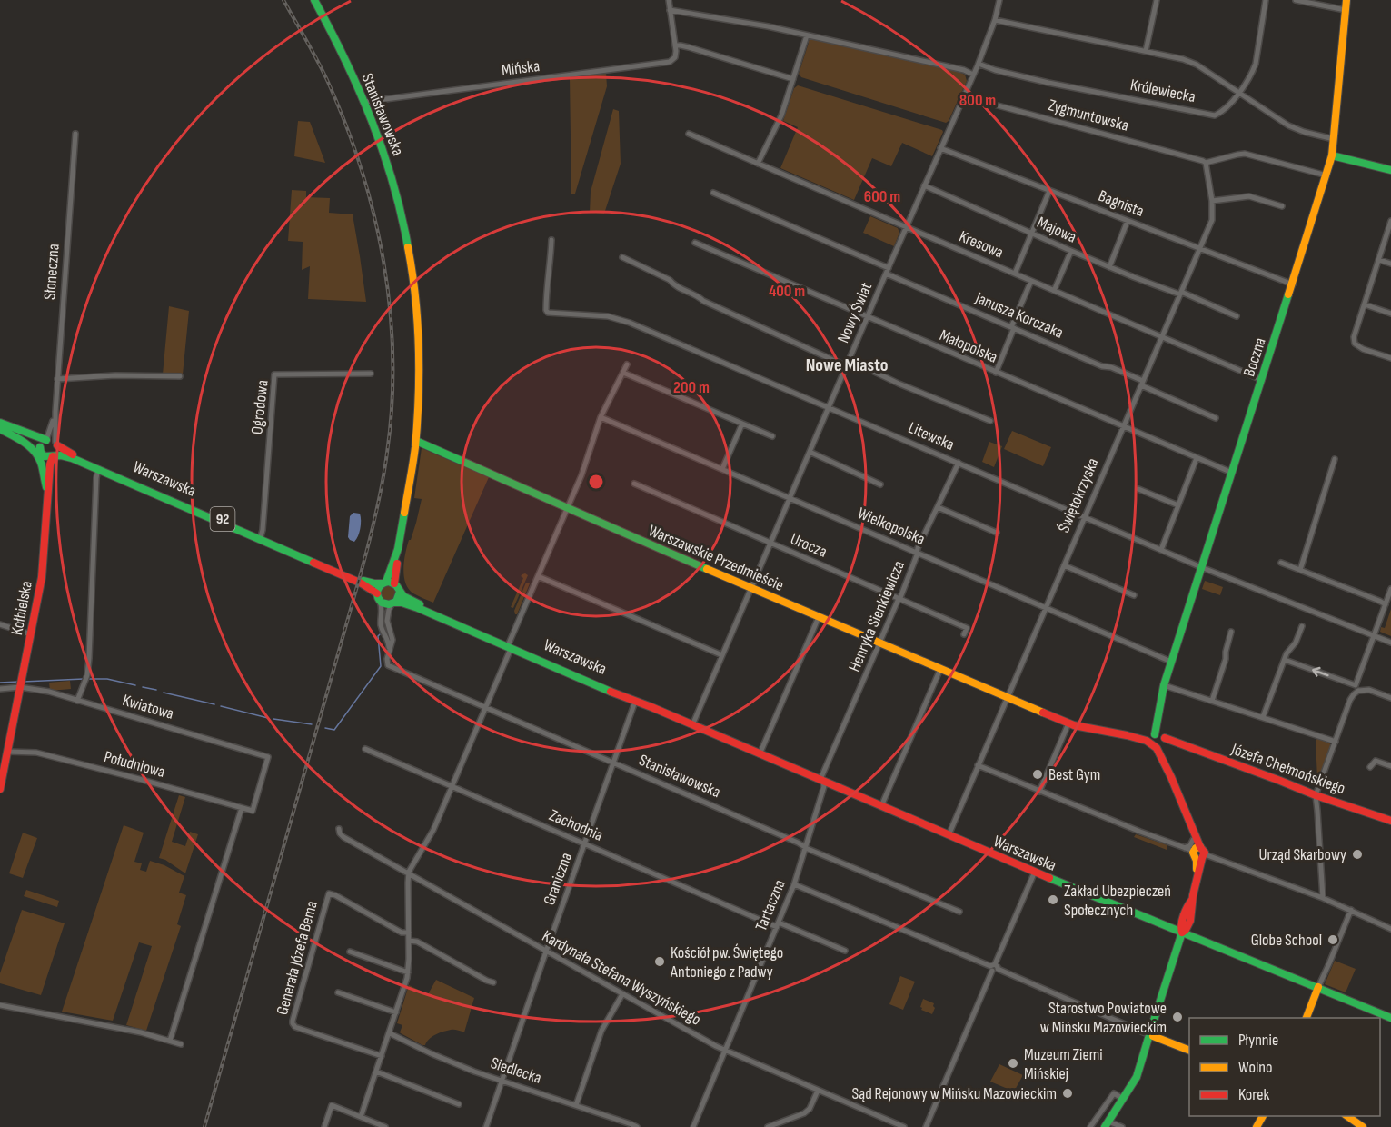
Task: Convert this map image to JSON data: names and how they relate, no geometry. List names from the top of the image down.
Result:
{
  "streets": {
    "street": [
      "Mińska",
      "Królewiecka",
      "Stanisławowska",
      "Zygmuntowska",
      "Bagnista",
      "Majowa",
      "Kresowa",
      "Słoneczna",
      "Nowy Świat",
      "Janusza Korczaka",
      "Małopolska",
      "Boczna",
      "Ogrodowa",
      "Litewska",
      "Warszawska",
      "Świętokrzyska",
      "92",
      "Wielkopolska",
      "Urocza",
      "Warszawskie Przedmieście",
      "Kołbielska",
      "Henryka Sienkiewicza",
      "Kwiatowa",
      "Południowa",
      "Józefa Chełmońskiego",
      "Zachodnia",
      "Graniczna",
      "Tartaczna",
      "Generała Józefa Bema",
      "Kardynała Stefana Wyszyńskiego",
      "Siedlecka"
    ]
  },
  "crossings": [
    ["Mińska", "Stanisławowska"],
    ["Królewiecka", "Nowy Świat"],
    ["Stanisławowska", "Warszawskie Przedmieście"],
    ["Stanisławowska", "Graniczna"],
    ["Stanisławowska", "Tartaczna"],
    ["Zygmuntowska", "Nowy Świat"],
    ["Zygmuntowska", "Świętokrzyska"],
    ["Bagnista", "Nowy Świat"],
    ["Bagnista", "Boczna"],
    ["Bagnista", "Świętokrzyska"],
    ["Majowa", "Nowy Świat"],
    ["Majowa", "Świętokrzyska"],
    ["Kresowa", "Nowy Świat"],
    ["Kresowa", "Boczna"],
    ["Kresowa", "Świętokrzyska"],
    ["Słoneczna", "Warszawska"],
    ["Słoneczna", "92"],
    ["Słoneczna", "Kołbielska"],
    ["Nowy Świat", "Janusza Korczaka"],
    ["Nowy Świat", "Małopolska"],
    ["Nowy Świat", "Litewska"],
    ["Nowy Świat", "Warszawska"],
    ["Nowy Świat", "Wielkopolska"],
    ["Nowy Świat", "Urocza"],
    ["Nowy Świat", "Warszawskie Przedmieście"],
    ["Janusza Korczaka", "Świętokrzyska"],
    ["Małopolska", "Boczna"],
    ["Małopolska", "Świętokrzyska"],
    ["Boczna", "Litewska"],
    ["Boczna", "Wielkopolska"],
    ["Boczna", "Józefa Chełmońskiego"],
    ["Ogrodowa", "Warszawska"],
    ["Litewska", "Świętokrzyska"],
    ["Litewska", "Henryka Sienkiewicza"],
    ["Warszawska", "Świętokrzyska"],
    ["Warszawska", "92"],
    ["Warszawska", "Kołbielska"],
    ["Warszawska", "Henryka Sienkiewicza"],
    ["Warszawska", "Graniczna"],
    ["Warszawska", "Tartaczna"],
    ["Świętokrzyska", "Wielkopolska"],
    ["Świętokrzyska", "Warszawskie Przedmieście"],
    ["Świętokrzyska", "Józefa Chełmońskiego"],
    ["92", "Kołbielska"],
    ["Wielkopolska", "Henryka Sienkiewicza"],
    ["Urocza", "Henryka Sienkiewicza"],
    ["Warszawskie Przedmieście", "Henryka Sienkiewicza"],
    ["Warszawskie Przedmieście", "Józefa Chełmońskiego"],
    ["Kołbielska", "Kwiatowa"],
    ["Kołbielska", "Południowa"],
    ["Henryka Sienkiewicza", "Tartaczna"],
    ["Kwiatowa", "Południowa"],
    ["Zachodnia", "Graniczna"],
    ["Zachodnia", "Tartaczna"],
    ["Graniczna", "Kardynała Stefana Wyszyńskiego"],
    ["Graniczna", "Siedlecka"],
    ["Tartaczna", "Kardynała Stefana Wyszyńskiego"]
  ],
  "districts": ["Nowe Miasto"],
  "places": [
    "Best Gym",
    "Urząd Skarbowy",
    "Zakład Ubezpieczeń Społecznych",
    "Globe School",
    "Kościół pw. Świętego Antoniego z Padwy",
    "Starostwo Powiatowe w Mińsku Mazowieckim",
    "Muzeum Ziemi Mińskiej",
    "Sąd Rejonowy w Mińsku Mazowieckim"
  ],
  "legend": ["Płynnie", "Wolno", "Korek"],
  "rings": [
    "800 m",
    "600 m",
    "400 m",
    "200 m"
  ]
}
